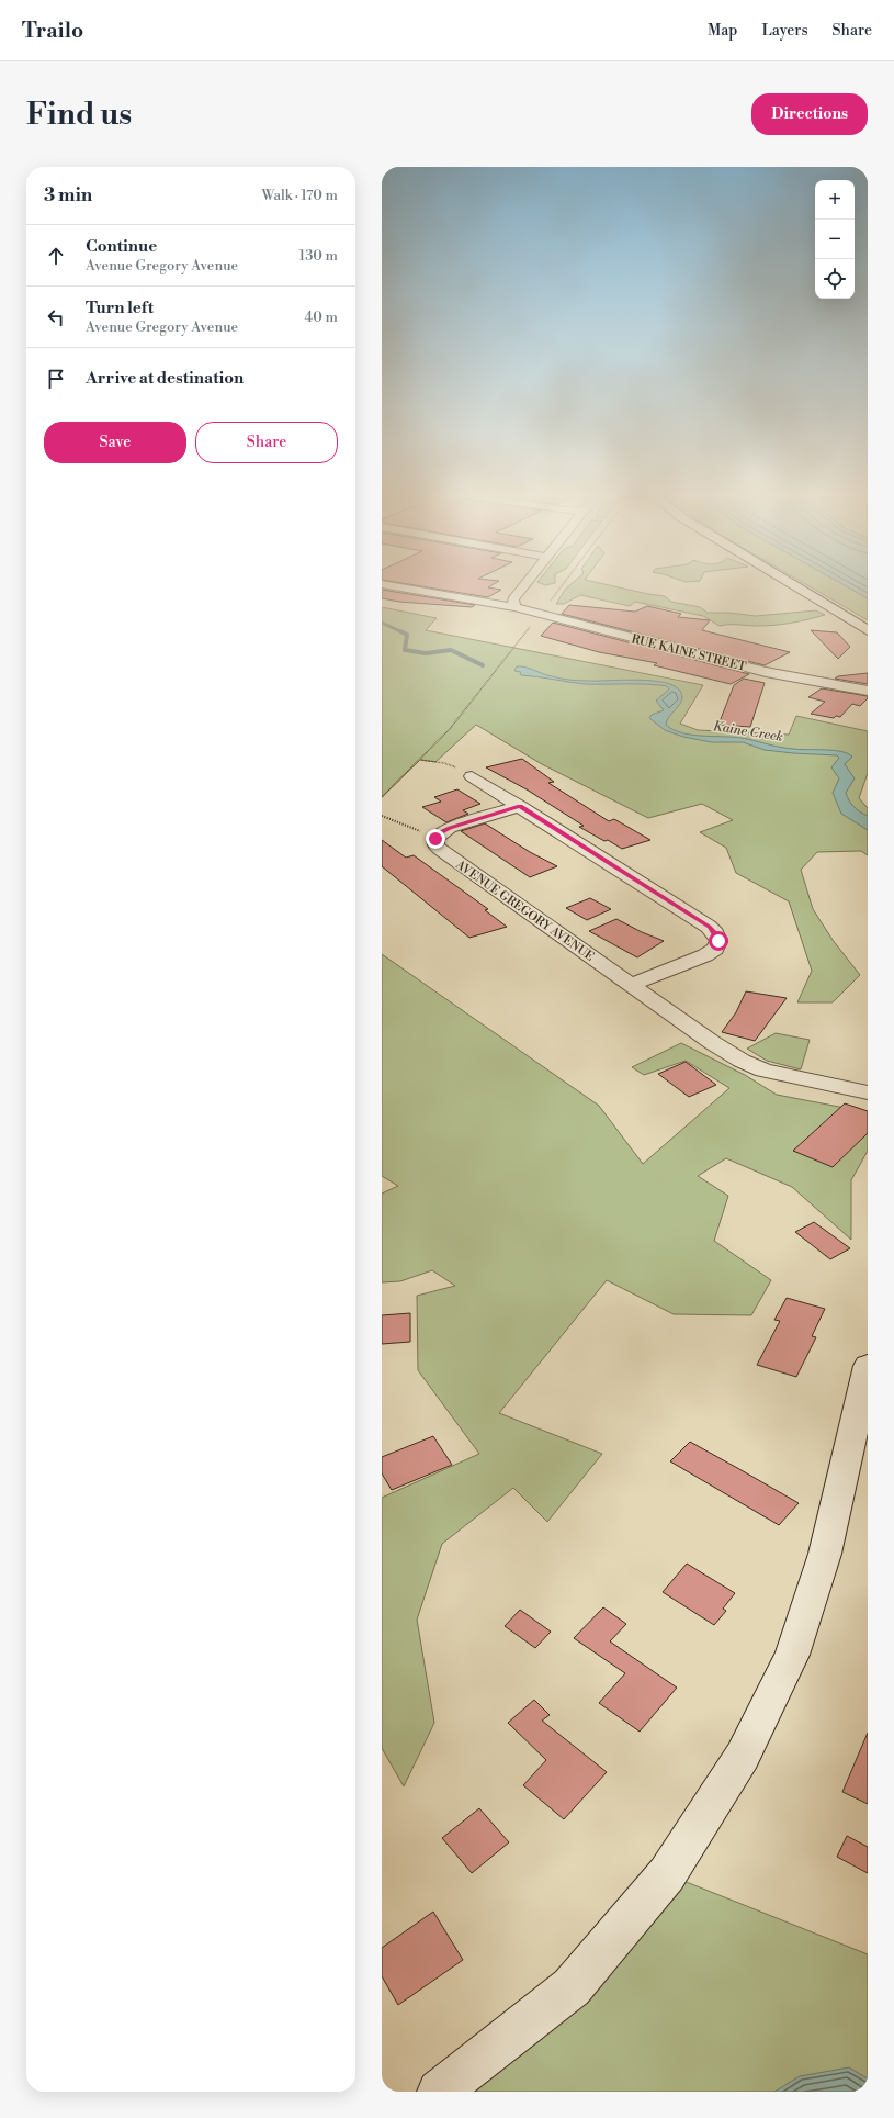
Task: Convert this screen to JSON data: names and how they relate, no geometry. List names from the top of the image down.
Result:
{
  "streets": {
    "street": ["RUE KAINE STREET", "AVENUE GREGORY AVENUE"]
  },
  "water": ["Kaine Creek"],
  "page": {
    "header": "Trailo",
    "nav": ["Map", "Layers", "Share"],
    "buttons": [
      "Directions",
      ["Save", "Share"]
    ],
    "title": "Find us",
    "heading": ["3 min", "Walk · 170 m"],
    "map_buttons": ["+", "−"],
    "list": [
      ["Continue", "Avenue Gregory Avenue", "130 m"],
      ["Turn left", "Avenue Gregory Avenue", "40 m"],
      "Arrive at destination"
    ]
  }
}
